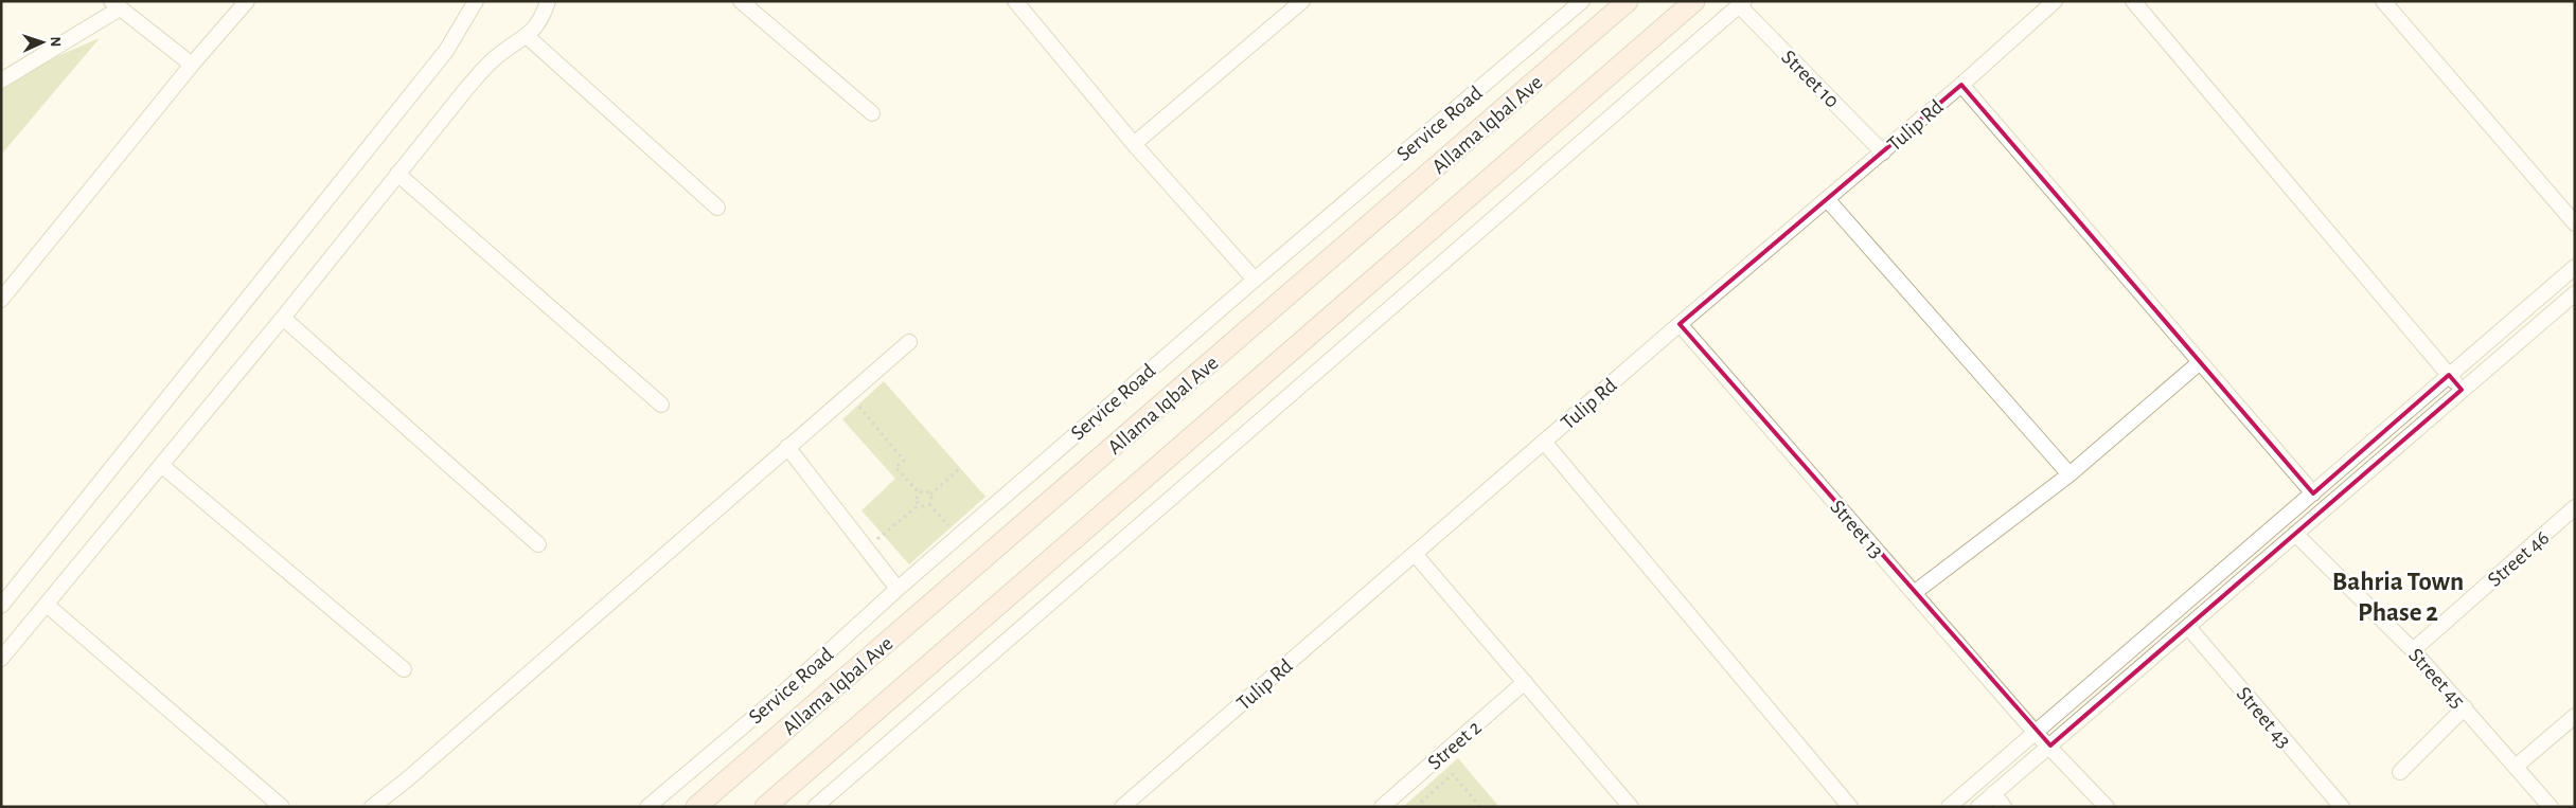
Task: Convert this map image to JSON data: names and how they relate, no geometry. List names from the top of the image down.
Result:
{
  "streets": {
    "main road": ["Allama Iqbal Ave"],
    "street": [
      "Street 10",
      "Service Road",
      "Tulip Rd",
      "Street 13",
      "Street 46",
      "Street 45",
      "Street 43",
      "Street 2"
    ]
  },
  "crossings": [
    ["Street 10", "Tulip Rd"],
    ["Tulip Rd", "Street 13"],
    ["Street 46", "Street 45"]
  ],
  "districts": ["Bahria Town Phase 2"],
  "north": "right"
}
